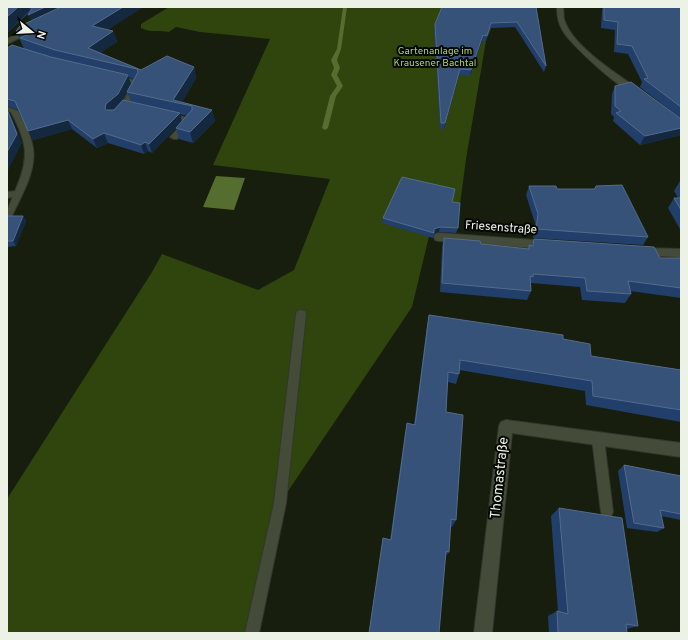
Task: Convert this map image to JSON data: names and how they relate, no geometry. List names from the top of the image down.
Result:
{
  "streets": {
    "street": ["Friesenstraße", "Thomastraße"]
  },
  "parks": ["Gartenanlage im Krausener Bachtal"],
  "north": "right"
}
